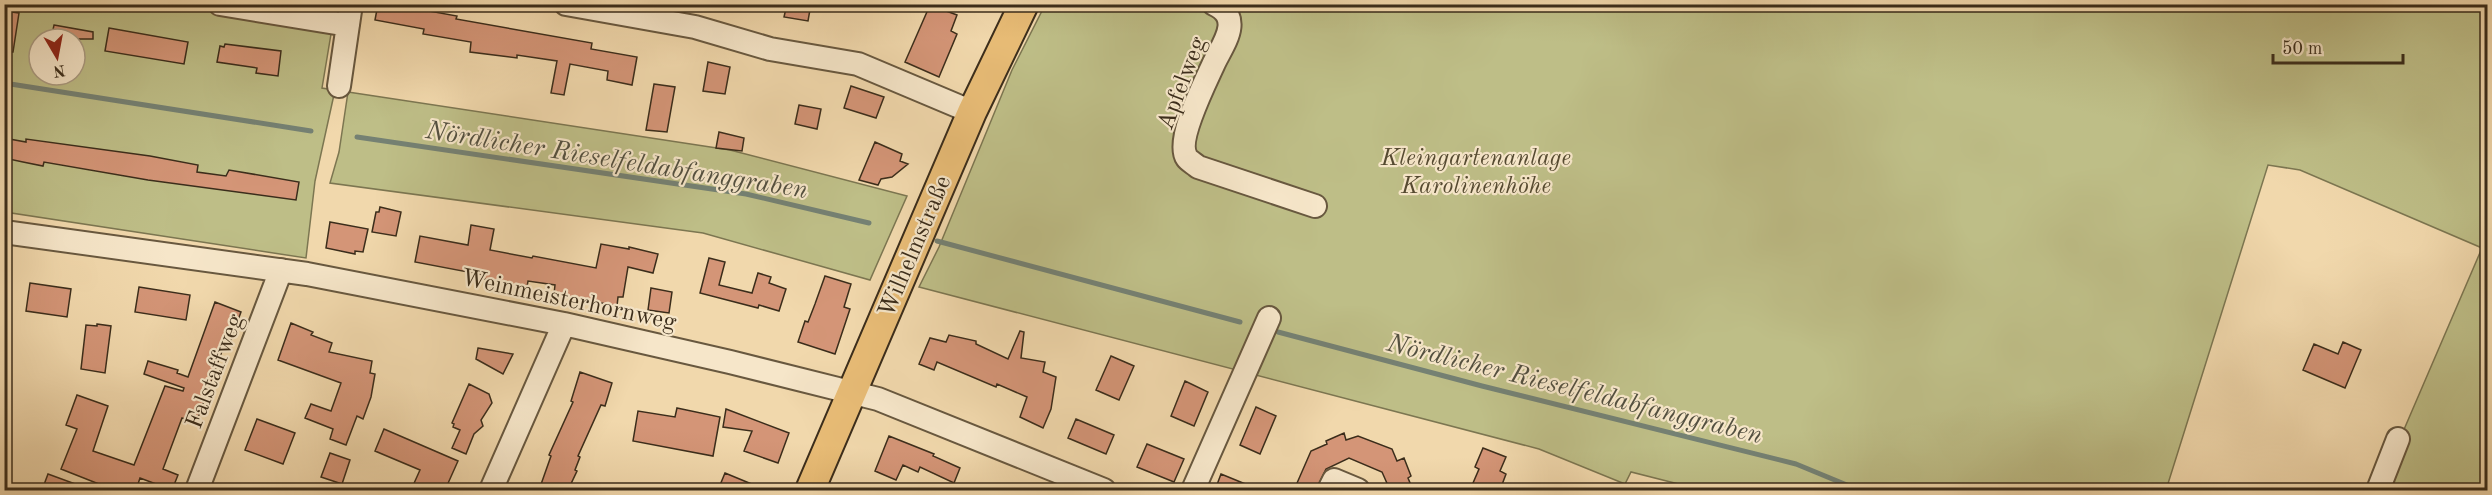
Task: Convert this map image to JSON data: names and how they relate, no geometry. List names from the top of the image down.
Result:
{
  "streets": {
    "main road": ["Wilhelmstraße"],
    "street": ["Apfelweg", "Weinmeisterhornweg", "Falstaffweg"]
  },
  "crossings": [
    ["Wilhelmstraße", "Weinmeisterhornweg"],
    ["Weinmeisterhornweg", "Falstaffweg"]
  ],
  "water": ["Nördlicher Rieselfeldabfanggraben"],
  "parks": ["Kleingartenanlage Karolinenhöhe"],
  "scale_bar": "50 m",
  "north": "bottom"
}
